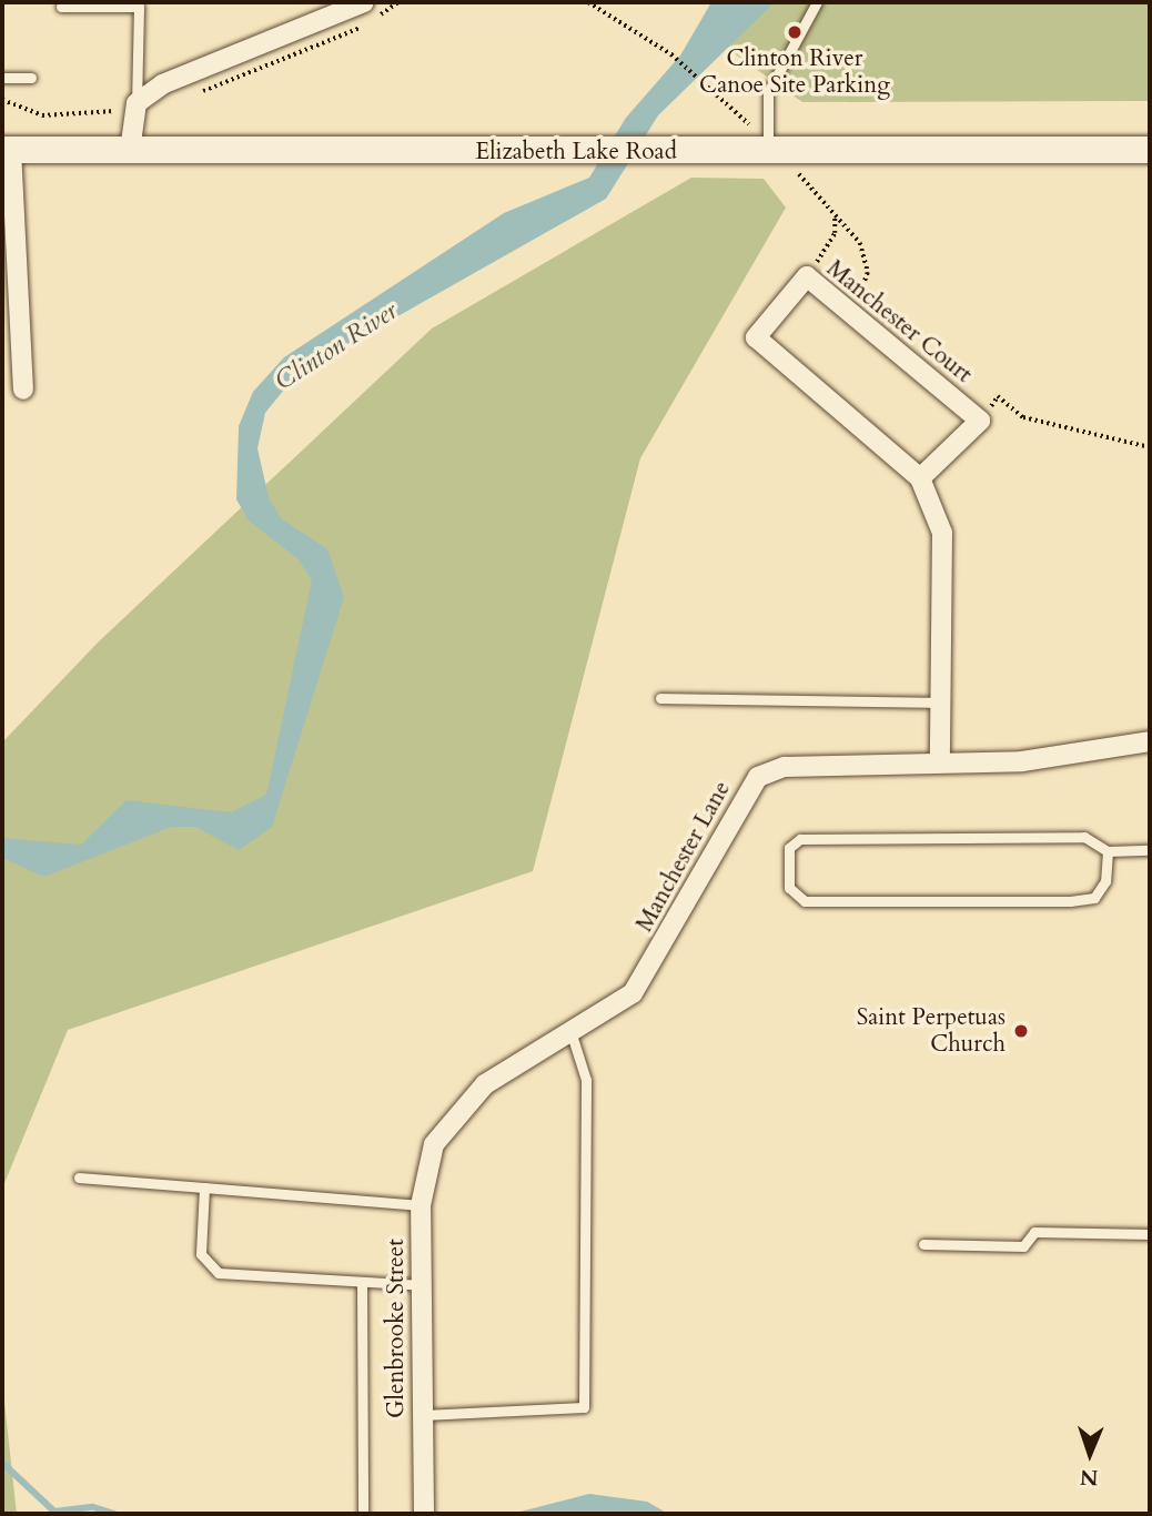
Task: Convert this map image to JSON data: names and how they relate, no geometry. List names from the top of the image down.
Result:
{
  "streets": {
    "street": [
      "Elizabeth Lake Road",
      "Manchester Court",
      "Manchester Lane",
      "Glenbrooke Street"
    ]
  },
  "crossings": [
    ["Manchester Court", "Manchester Lane"],
    ["Manchester Lane", "Glenbrooke Street"]
  ],
  "water": ["Clinton River"],
  "places": ["Clinton River Canoe Site Parking", "Saint Perpetuas Church"],
  "north": "bottom"
}
